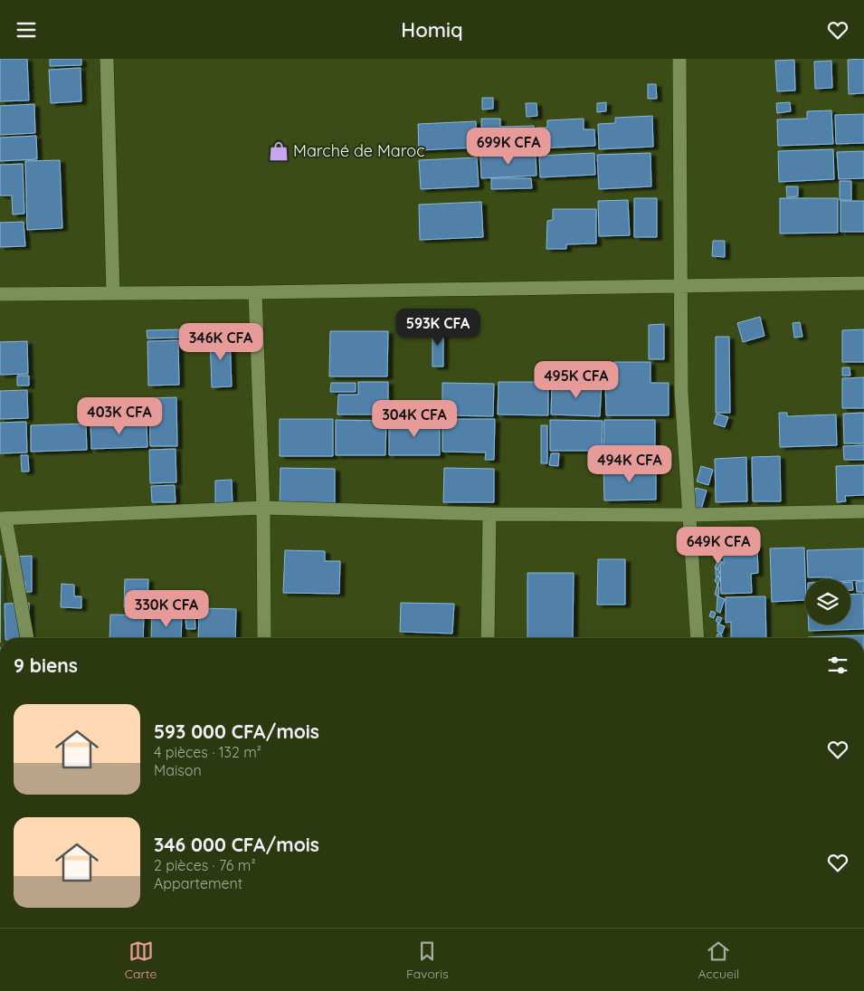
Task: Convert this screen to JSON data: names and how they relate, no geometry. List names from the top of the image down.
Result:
{
  "places": {
    "shop": ["Marché de Maroc"]
  },
  "page": {
    "header": "Homiq",
    "price": [
      "699K CFA",
      "593K CFA",
      "346K CFA",
      "495K CFA",
      "403K CFA",
      "304K CFA",
      "494K CFA",
      "649K CFA",
      "330K CFA"
    ],
    "heading": "9 biens",
    "list": [
      {
        "name": "593 000 CFA/mois",
        "note": "4 pièces · 132 m² · Maison"
      },
      {
        "name": "346 000 CFA/mois",
        "note": "2 pièces · 76 m² · Appartement"
      }
    ],
    "tabs": ["Carte", "Favoris", "Accueil"]
  }
}
